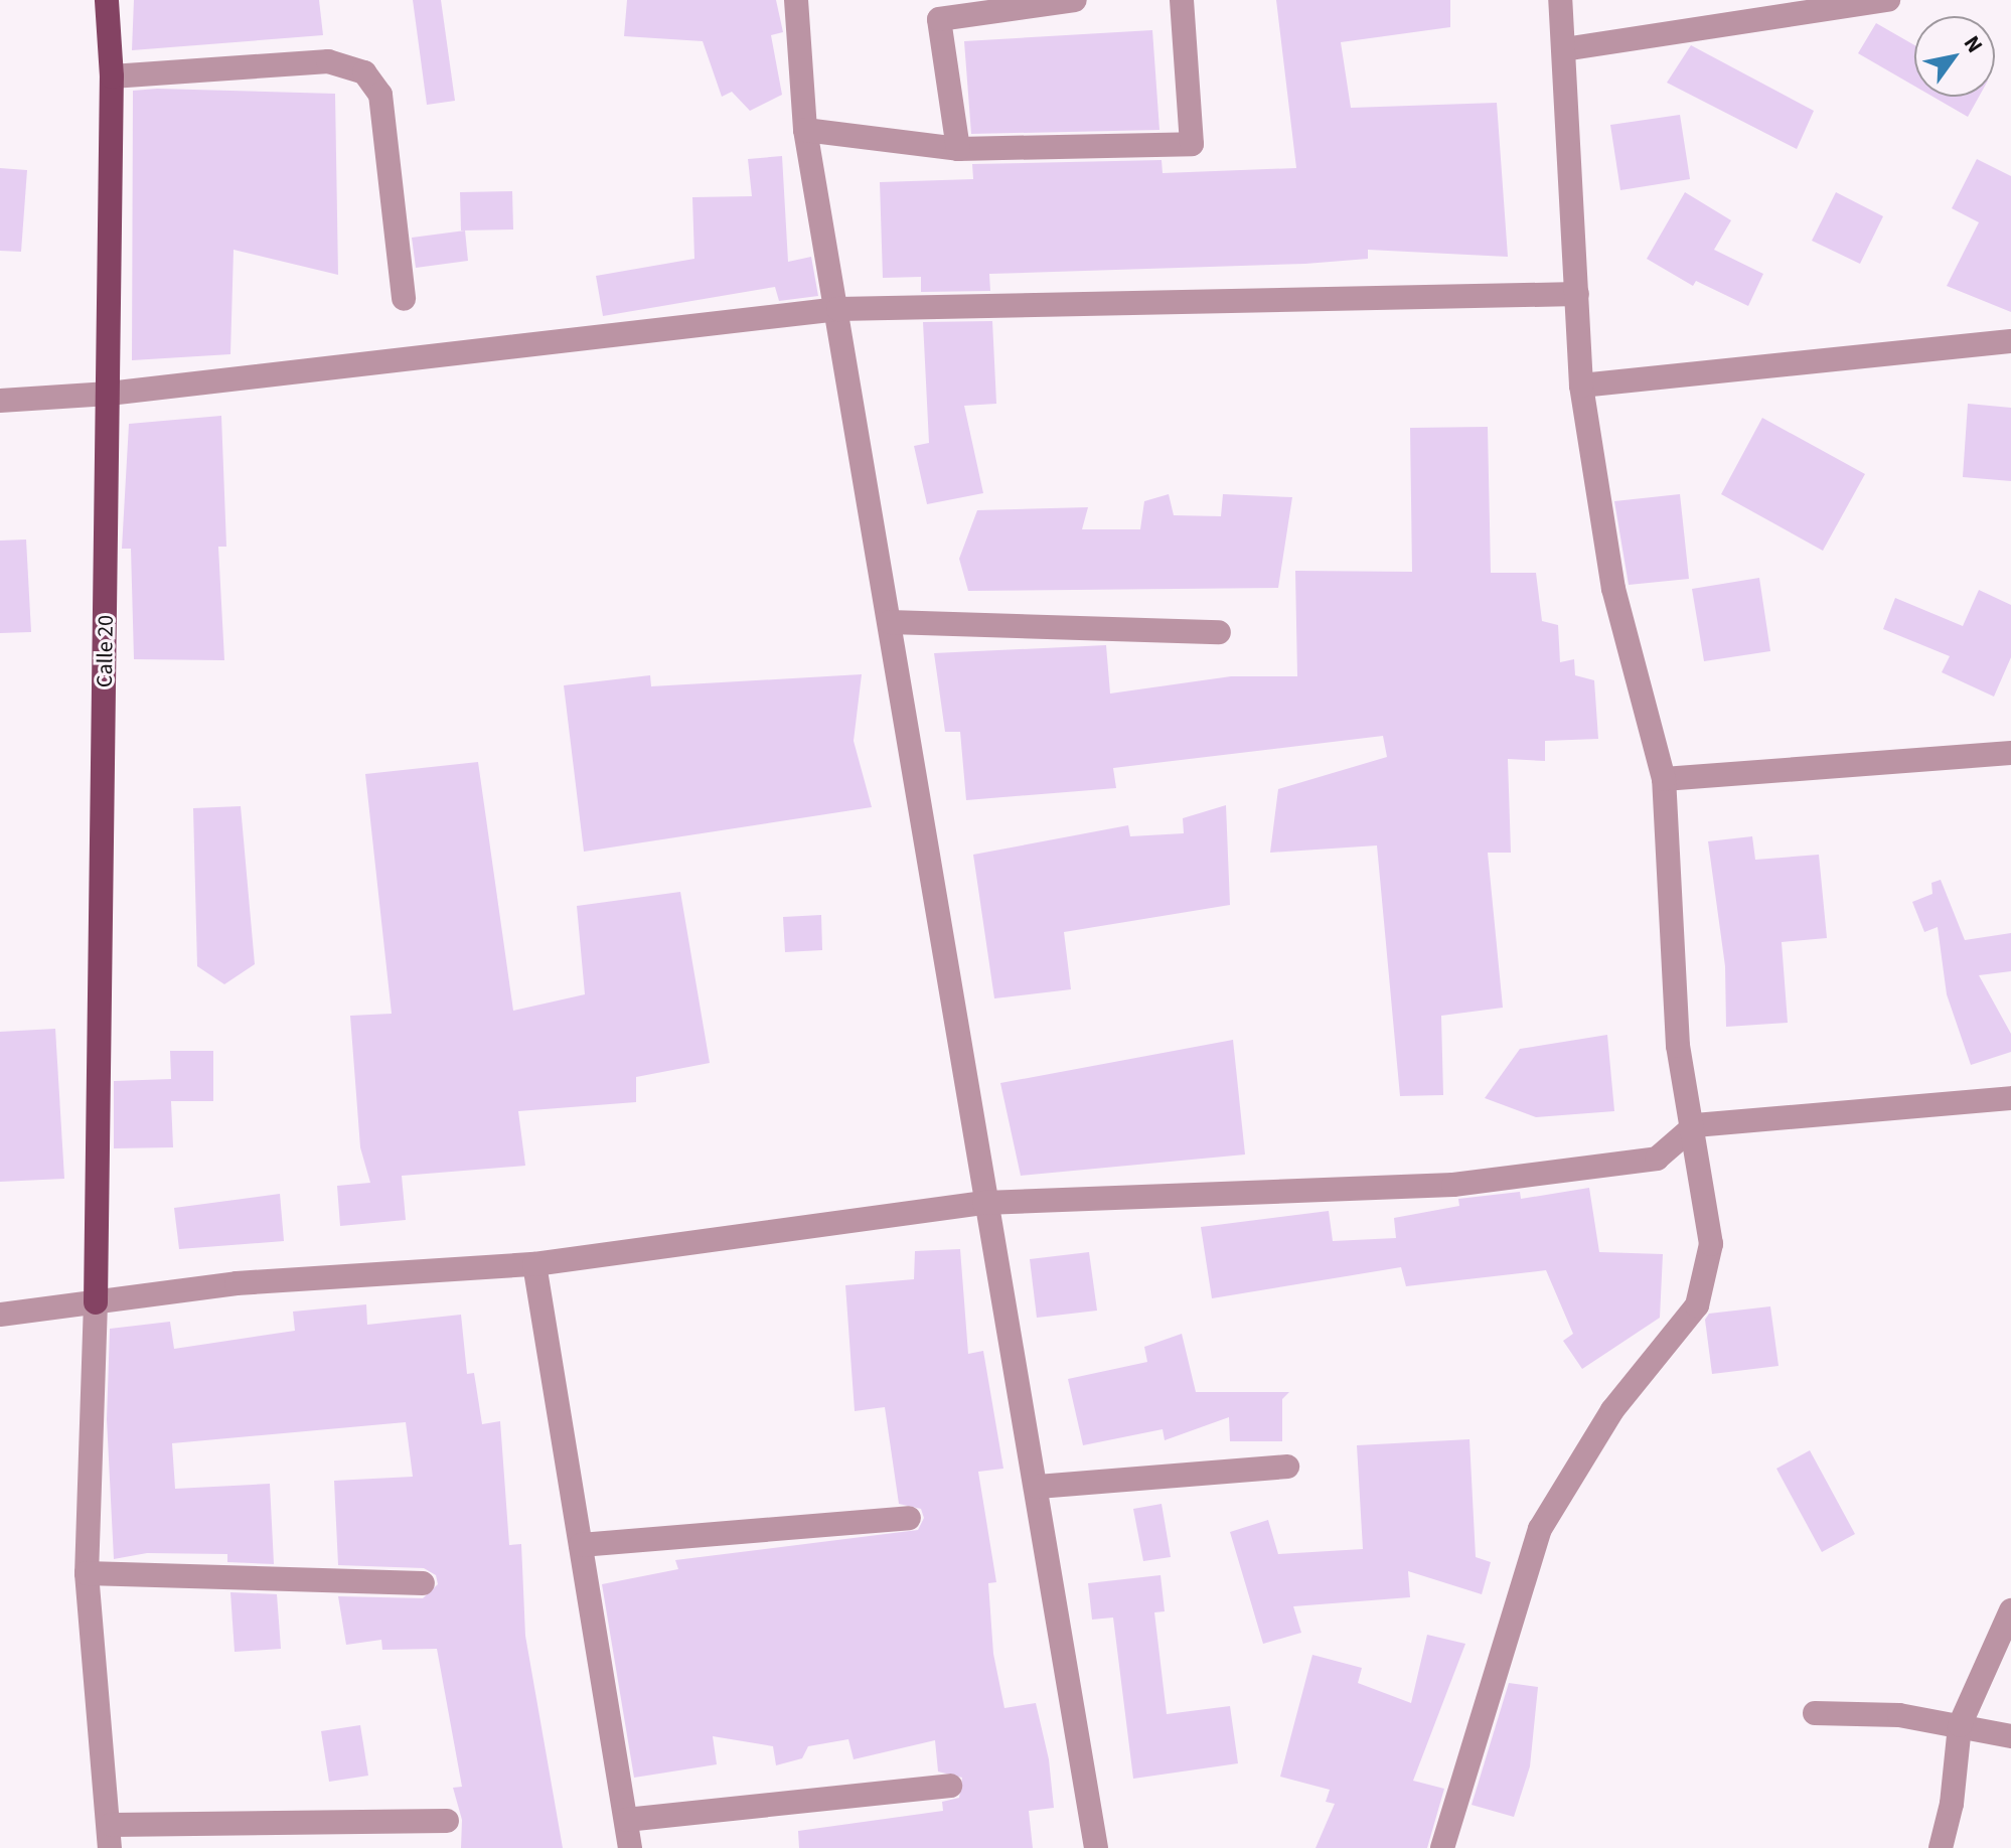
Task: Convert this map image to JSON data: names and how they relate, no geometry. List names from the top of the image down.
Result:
{
  "streets": {
    "main road": ["Calle 20"]
  },
  "north": "top right"
}
